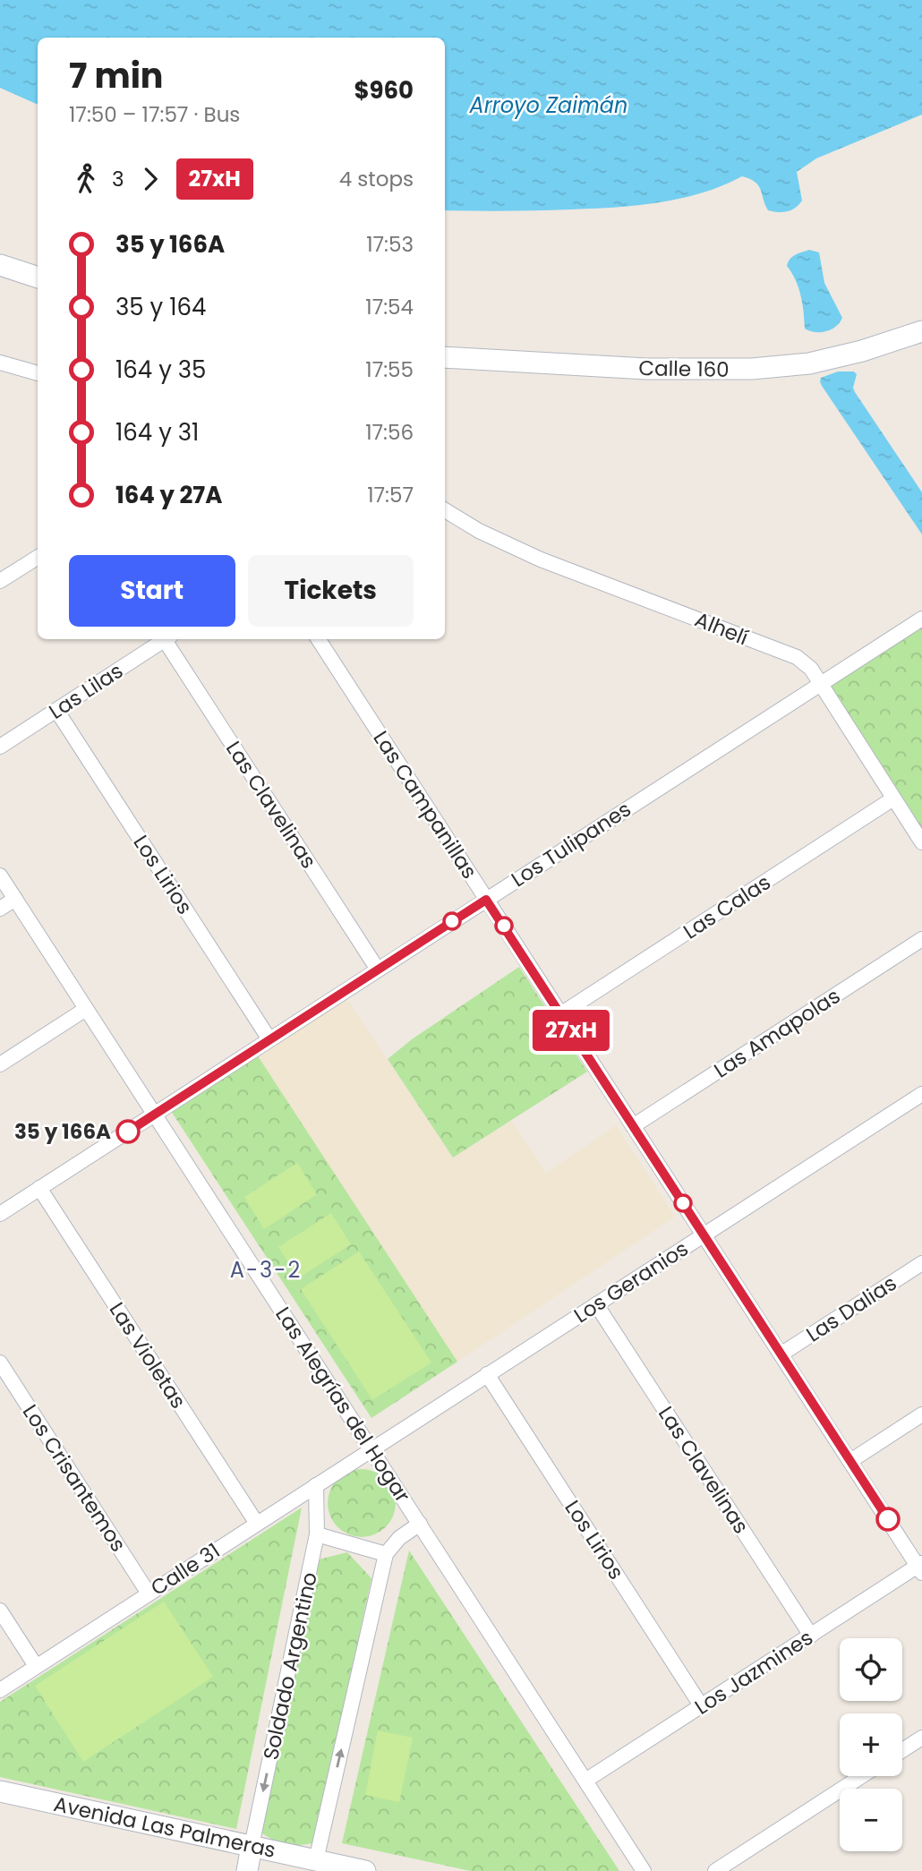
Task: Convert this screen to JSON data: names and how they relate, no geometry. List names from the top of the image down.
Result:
{
  "streets": {
    "main road": ["Calle 160", "Avenida Las Palmeras"],
    "street": [
      "Alhelí",
      "Las Lilas",
      "Las Clavelinas",
      "Las Campanillas",
      "Los Tulipanes",
      "Los Lirios",
      "Las Calas",
      "Las Amapolas",
      "Los Geranios",
      "Las Dalias",
      "Las Violetas",
      "Las Alegrías del Hogar",
      "Los Crisantemos",
      "Calle 31",
      "Soldado Argentino",
      "Los Jazmines"
    ]
  },
  "crossings": [
    ["Alhelí", "Los Tulipanes"],
    ["Alhelí", "Las Calas"],
    ["Las Lilas", "Los Lirios"],
    ["Las Clavelinas", "Los Tulipanes"],
    ["Las Clavelinas", "Los Geranios"],
    ["Las Clavelinas", "Los Jazmines"],
    ["Las Campanillas", "Los Tulipanes"],
    ["Las Campanillas", "Las Calas"],
    ["Las Campanillas", "Las Amapolas"],
    ["Las Campanillas", "Los Geranios"],
    ["Las Campanillas", "Las Dalias"],
    ["Las Campanillas", "Los Jazmines"],
    ["Los Tulipanes", "Los Lirios"],
    ["Los Tulipanes", "Las Violetas"],
    ["Los Tulipanes", "Las Alegrías del Hogar"],
    ["Los Lirios", "Los Geranios"],
    ["Los Lirios", "Los Jazmines"],
    ["Los Geranios", "Las Alegrías del Hogar"],
    ["Los Geranios", "Calle 31"],
    ["Las Violetas", "Calle 31"],
    ["Las Alegrías del Hogar", "Calle 31"],
    ["Las Alegrías del Hogar", "Los Jazmines"],
    ["Los Crisantemos", "Calle 31"],
    ["Calle 31", "Soldado Argentino"],
    ["Soldado Argentino", "Avenida Las Palmeras"]
  ],
  "districts": ["A-3-2"],
  "water": ["Arroyo Zaimán"],
  "places": ["35 y 166A"],
  "lines": ["bus line 27xH"],
  "page": {
    "on_map": "27xH",
    "heading": ["7 min", "17:50 – 17:57 · Bus", "$960"],
    "legs": ["3", "27xH", "4 stops"],
    "list": [
      {
        "name": "35 y 166A",
        "value": "17:53"
      },
      {
        "name": "35 y 164",
        "value": "17:54"
      },
      {
        "name": "164 y 35",
        "value": "17:55"
      },
      {
        "name": "164 y 31",
        "value": "17:56"
      },
      {
        "name": "164 y 27A",
        "value": "17:57"
      }
    ],
    "buttons": ["Start", "Tickets"],
    "map_buttons": ["+", "−"]
  }
}
